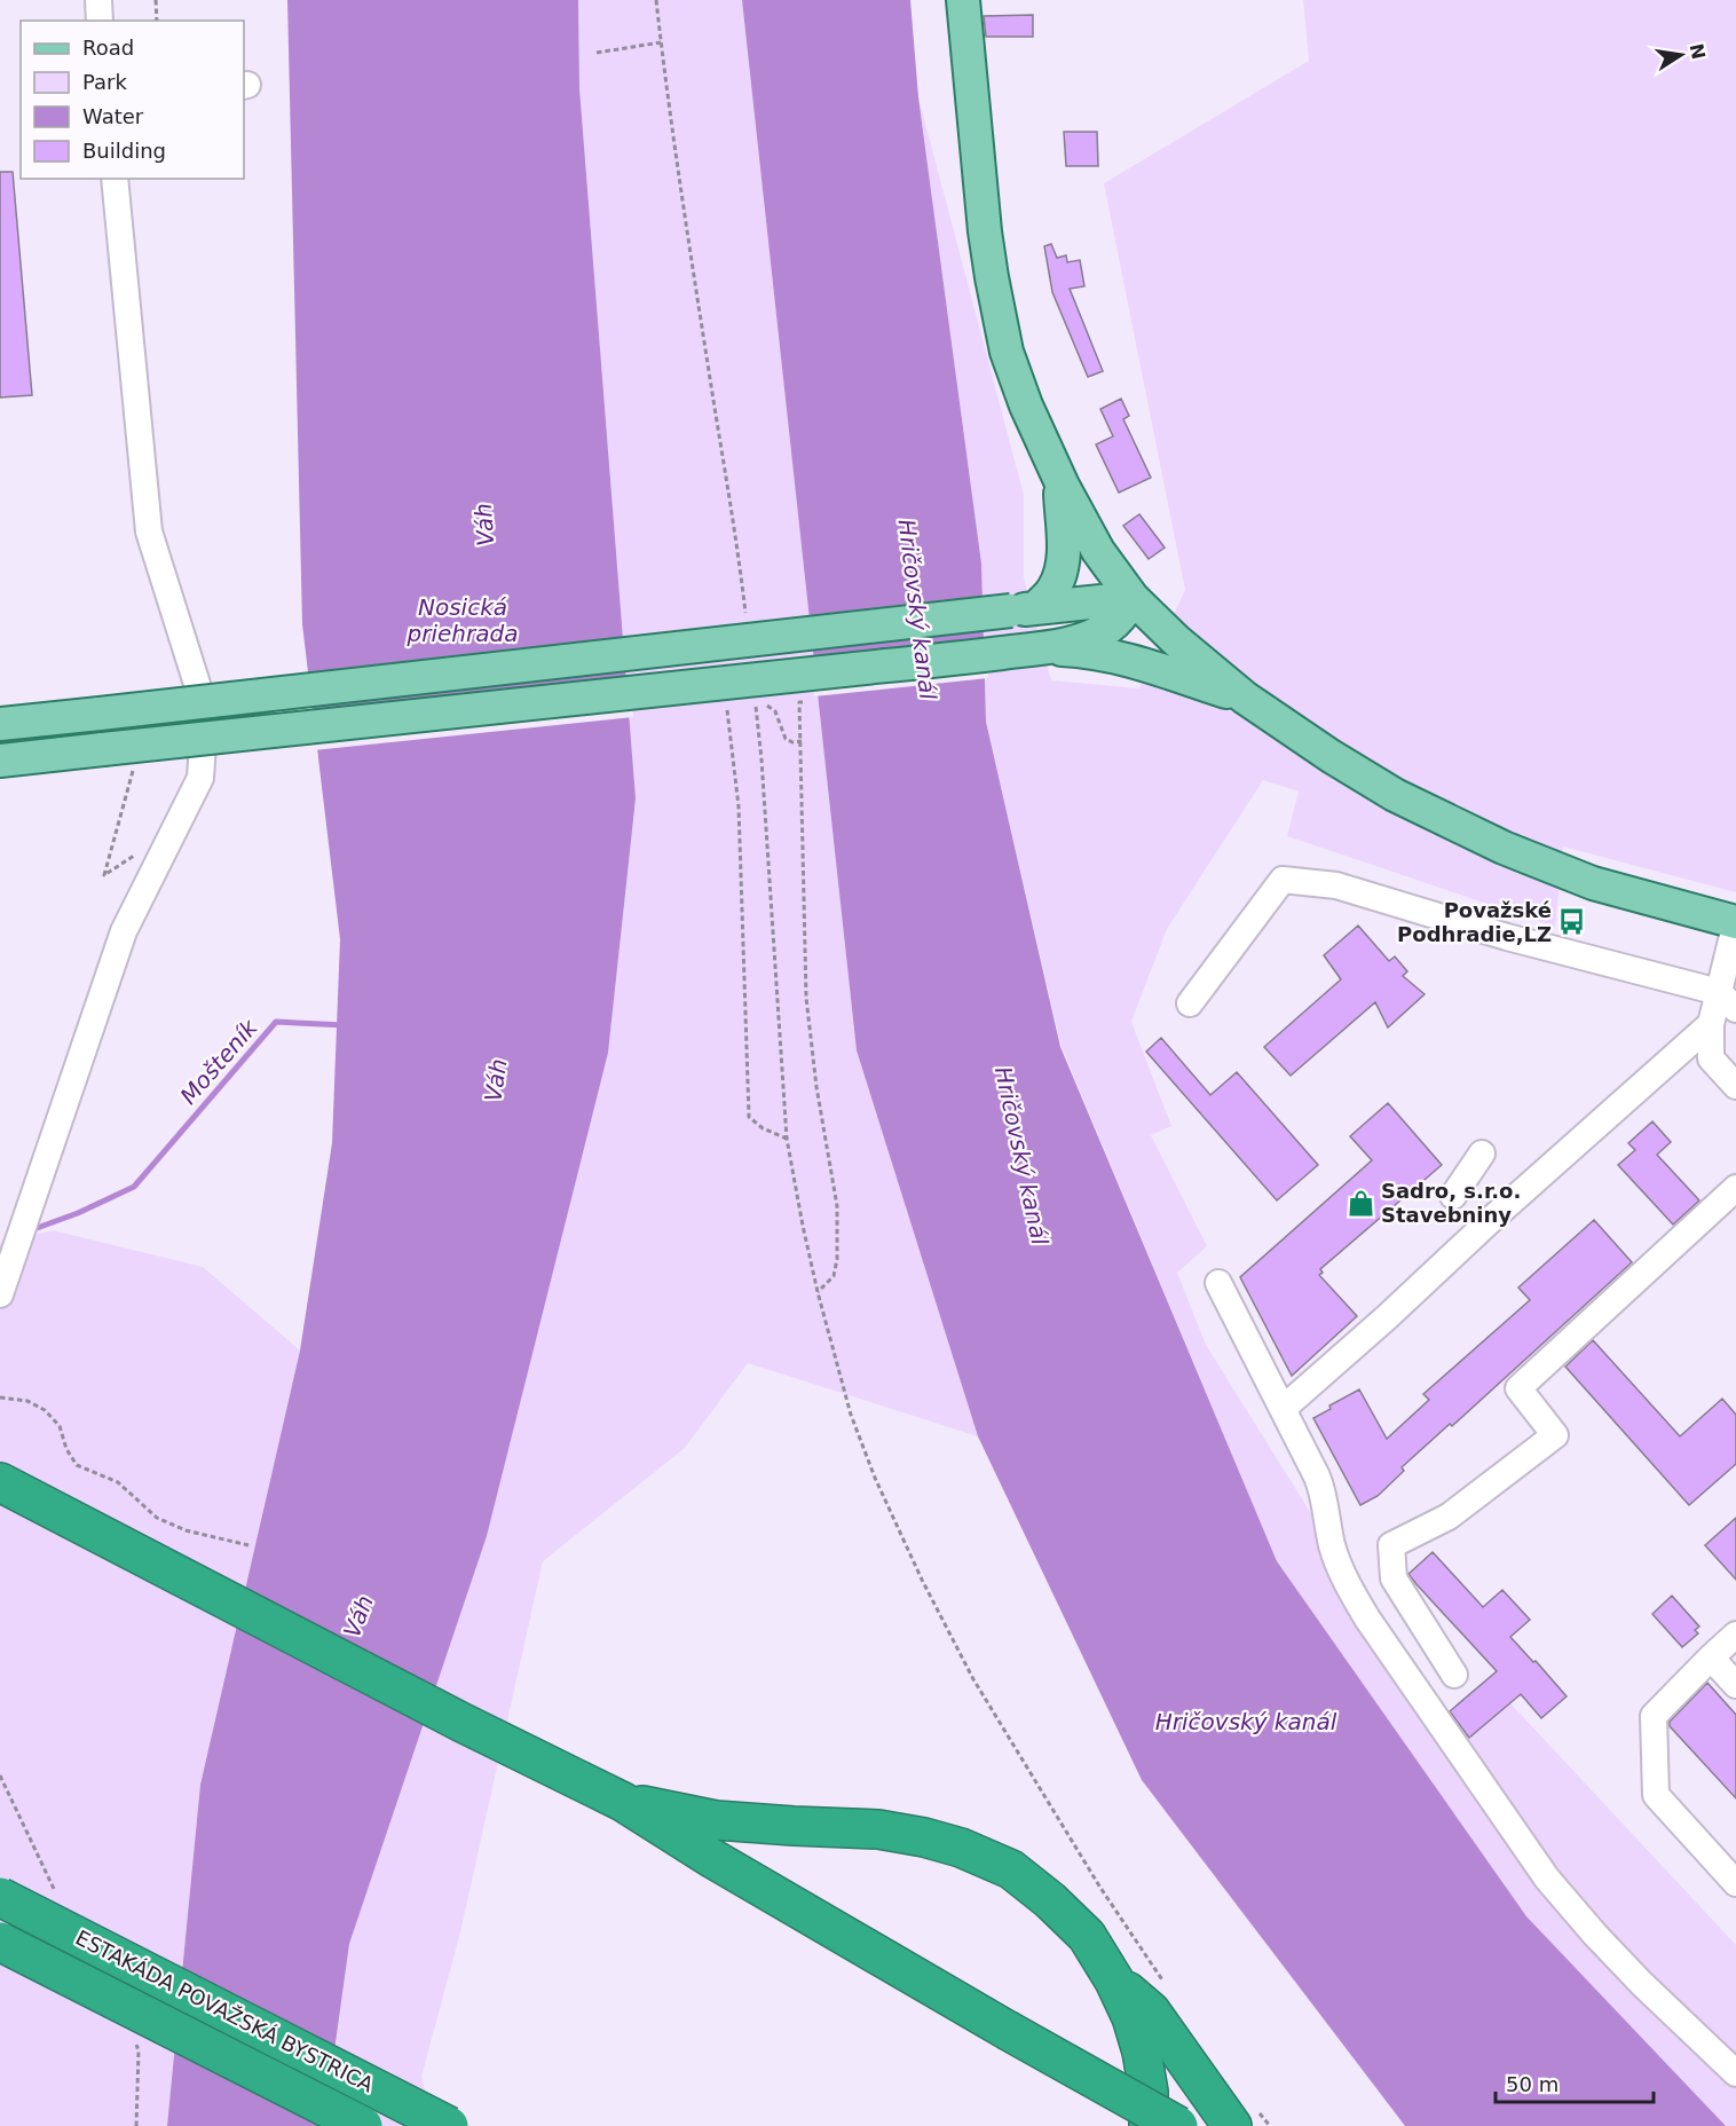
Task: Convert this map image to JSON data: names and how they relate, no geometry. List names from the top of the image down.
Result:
{
  "streets": {
    "highway": ["ESTAKÁDA POVAŽSKÁ BYSTRICA"]
  },
  "water": [
    "Váh",
    "Nosická priehrada",
    "Hričovský kanál",
    "Mošteník"
  ],
  "places": {
    "bus stop": ["Považské Podhradie,LZ"],
    "shop": ["Sadro, s.r.o. Stavebniny"]
  },
  "legend": [
    "Road",
    "Park",
    "Water",
    "Building"
  ],
  "scale_bar": "50 m",
  "north": "right"
}
